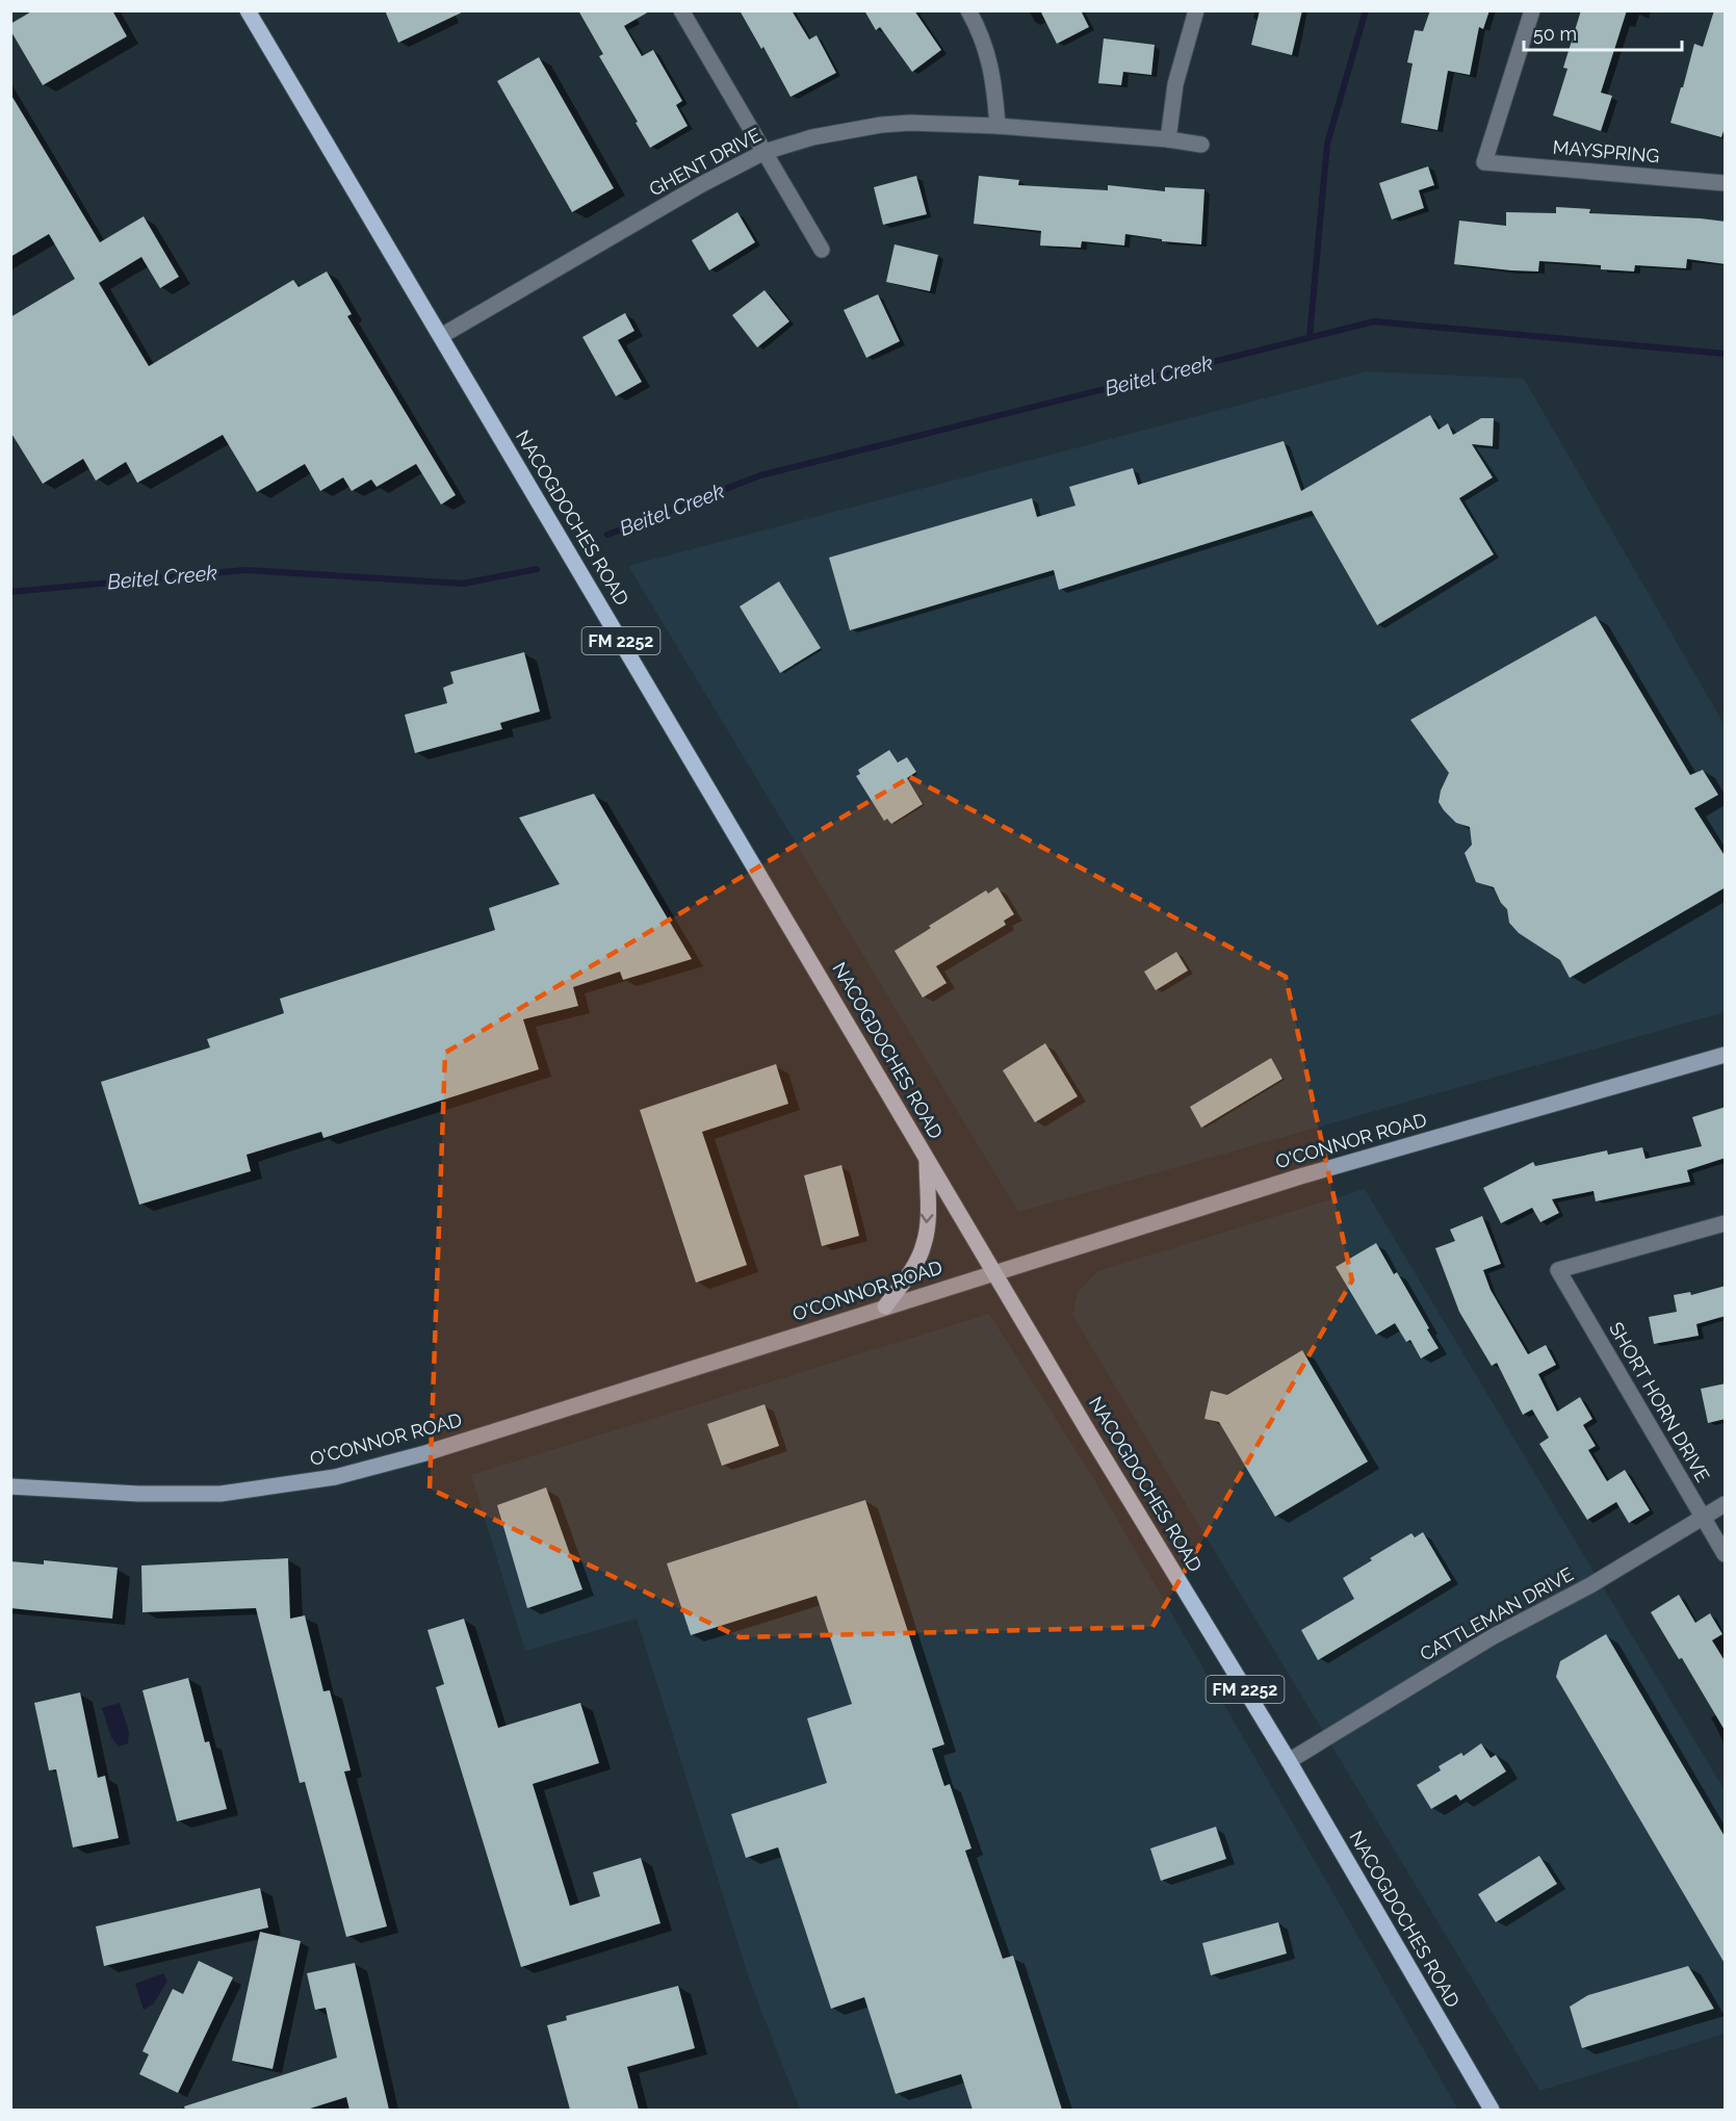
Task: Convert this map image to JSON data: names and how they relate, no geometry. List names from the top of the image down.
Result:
{
  "streets": {
    "main road": ["NACOGDOCHES ROAD", "FM 2252", "O'CONNOR ROAD"],
    "street": [
      "MAYSPRING",
      "GHENT DRIVE",
      "SHORT HORN DRIVE",
      "CATTLEMAN DRIVE"
    ]
  },
  "crossings": [
    ["GHENT DRIVE", "NACOGDOCHES ROAD"],
    ["NACOGDOCHES ROAD", "O'CONNOR ROAD"],
    ["NACOGDOCHES ROAD", "CATTLEMAN DRIVE"],
    ["SHORT HORN DRIVE", "CATTLEMAN DRIVE"]
  ],
  "water": ["Beitel Creek"],
  "scale_bar": "50 m"
}
